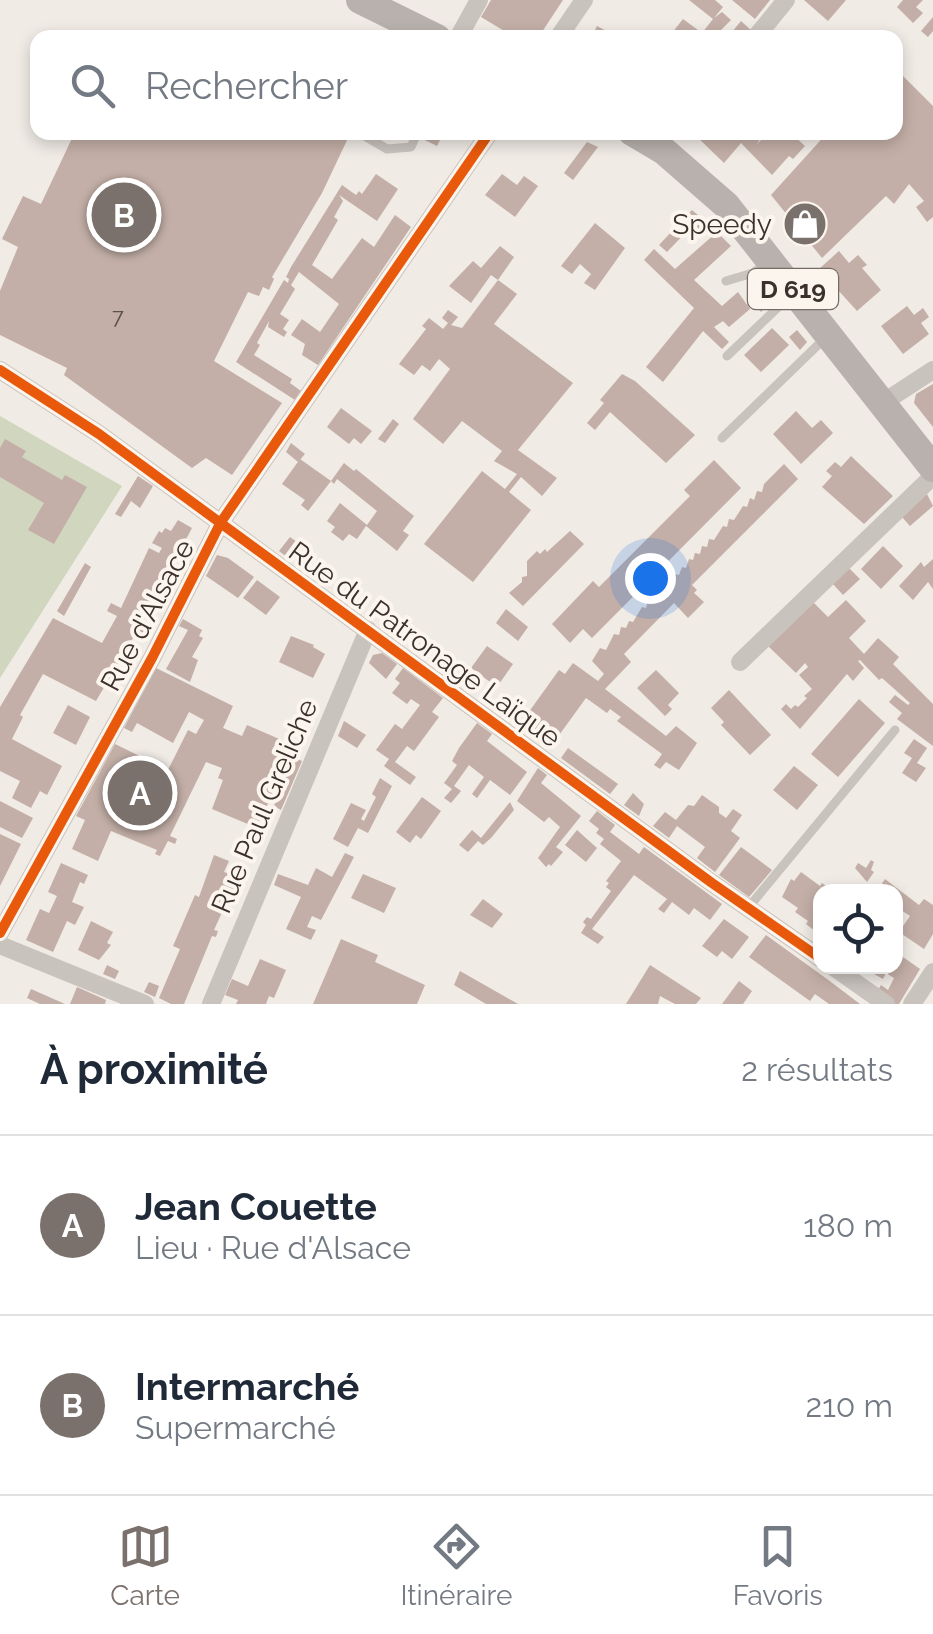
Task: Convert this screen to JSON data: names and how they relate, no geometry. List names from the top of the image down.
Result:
{
  "streets": {
    "main road": ["D 619"],
    "street": ["Rue d'Alsace", "Rue du Patronage Laïque", "Rue Paul Greliche"]
  },
  "crossings": [
    ["Rue d'Alsace", "Rue du Patronage Laïque"],
    ["Rue du Patronage Laïque", "Rue Paul Greliche"]
  ],
  "places": {
    "shop": ["Speedy"]
  },
  "house_numbers": ["7"],
  "page": {
    "search": "Rechercher",
    "pins": ["B", "A"],
    "heading": ["À proximité", "2 résultats"],
    "list": [
      {
        "mark": "A",
        "name": "Jean Couette",
        "note": "Lieu · Rue d'Alsace",
        "value": "180 m"
      },
      {
        "mark": "B",
        "name": "Intermarché",
        "note": "Supermarché",
        "value": "210 m"
      }
    ],
    "nav": ["Carte", "Itinéraire", "Favoris"]
  }
}
